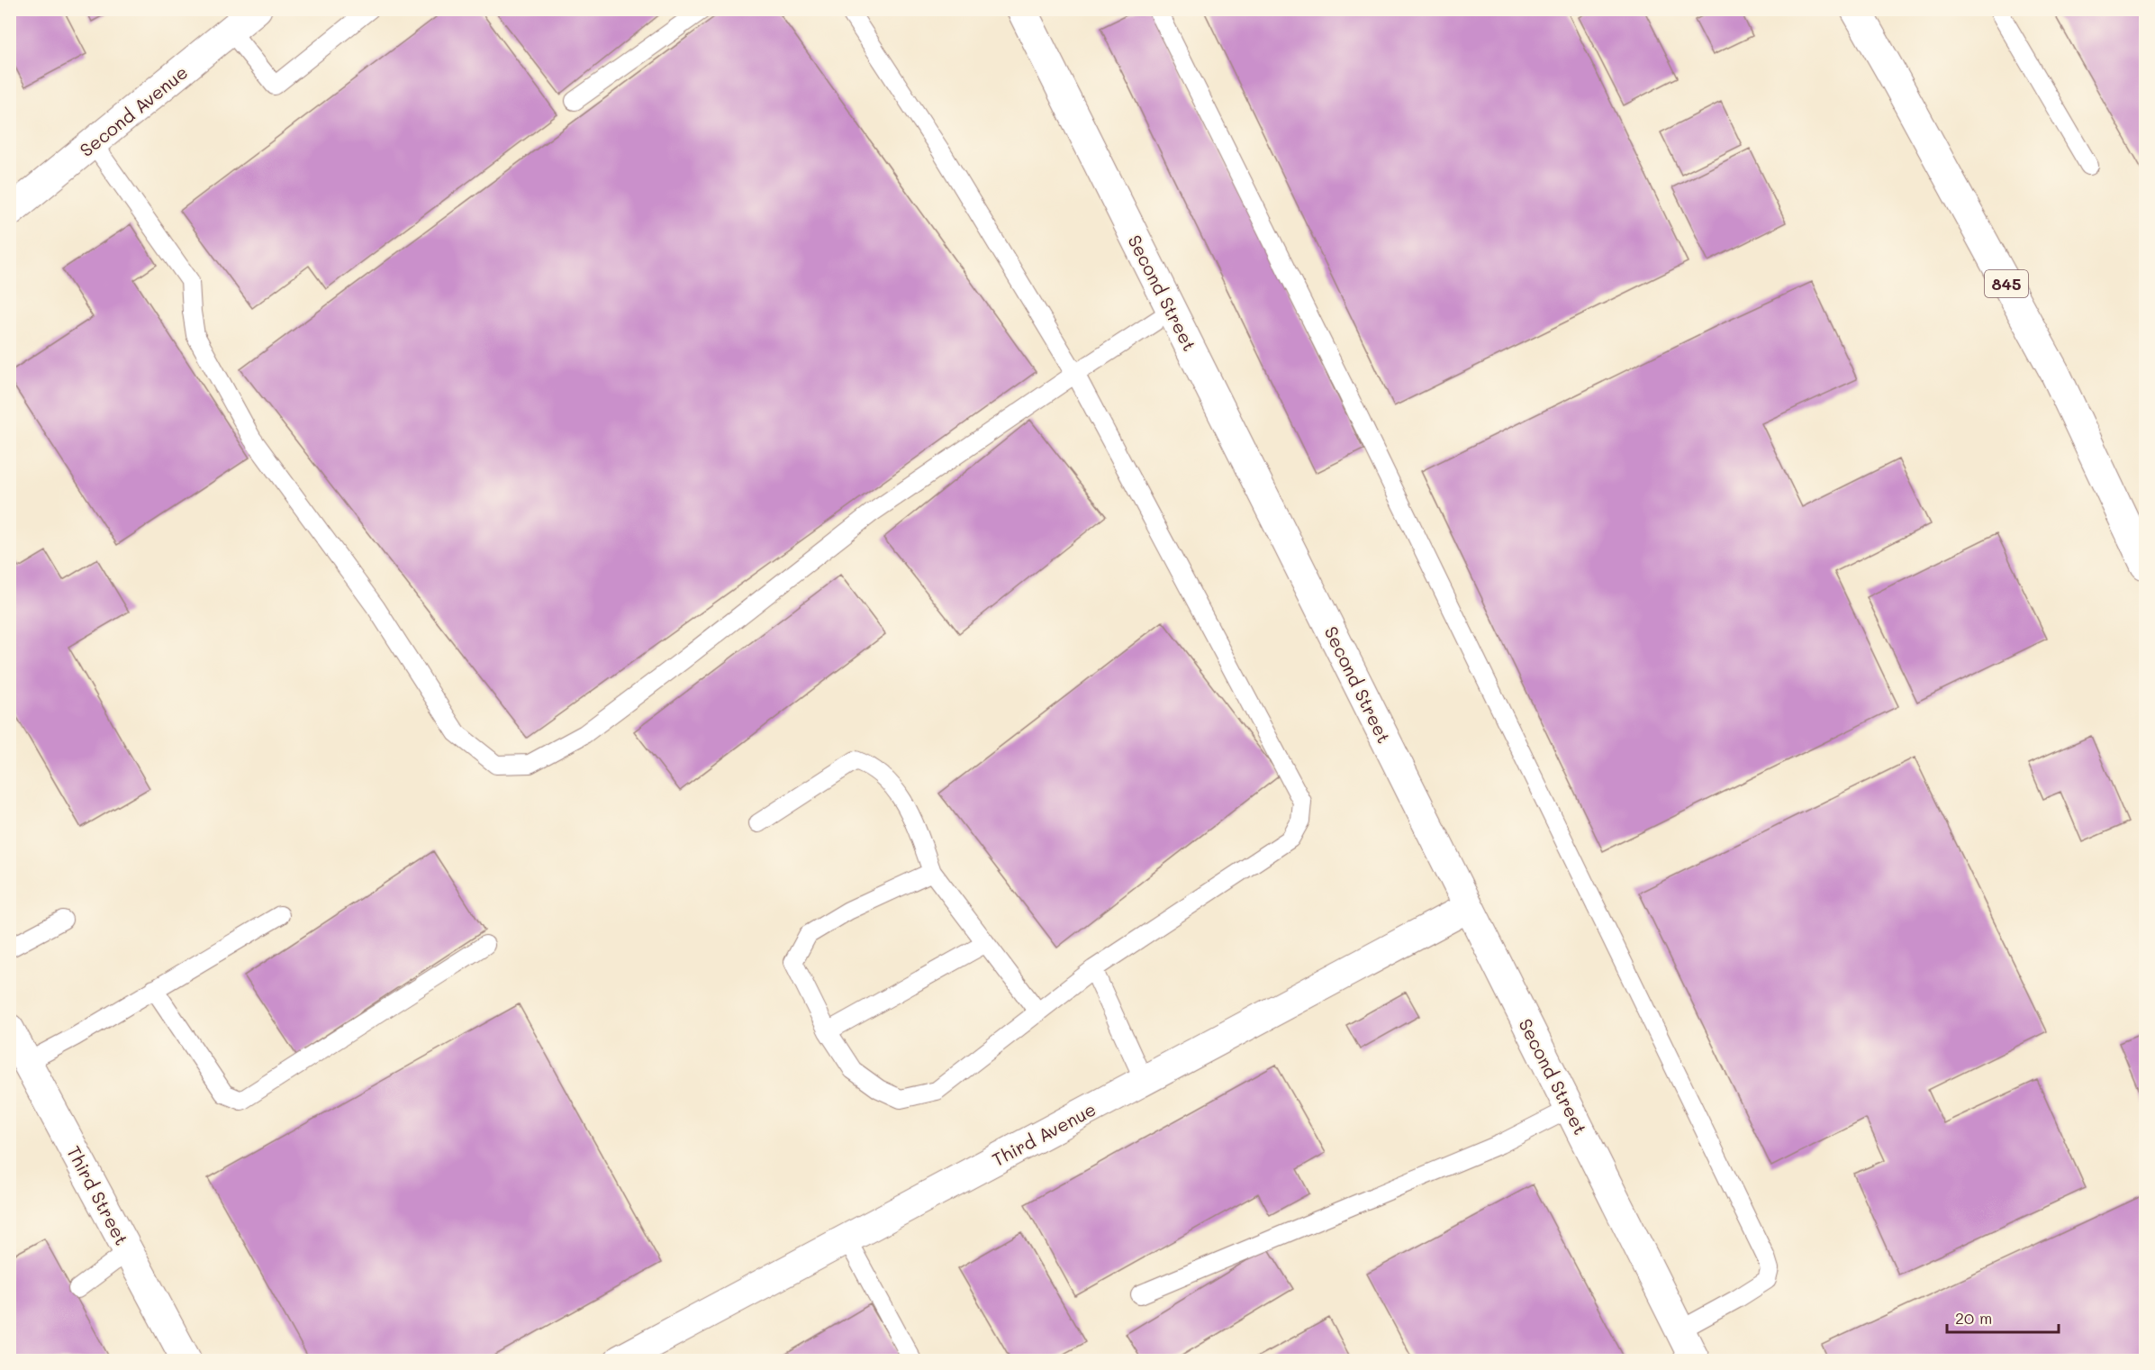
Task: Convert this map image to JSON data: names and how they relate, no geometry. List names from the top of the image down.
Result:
{
  "streets": {
    "street": [
      "Second Avenue",
      "845",
      "Second Street",
      "Third Avenue",
      "Third Street"
    ]
  },
  "crossings": [
    ["Second Street", "Third Avenue"]
  ],
  "scale_bar": "20 m"
}
